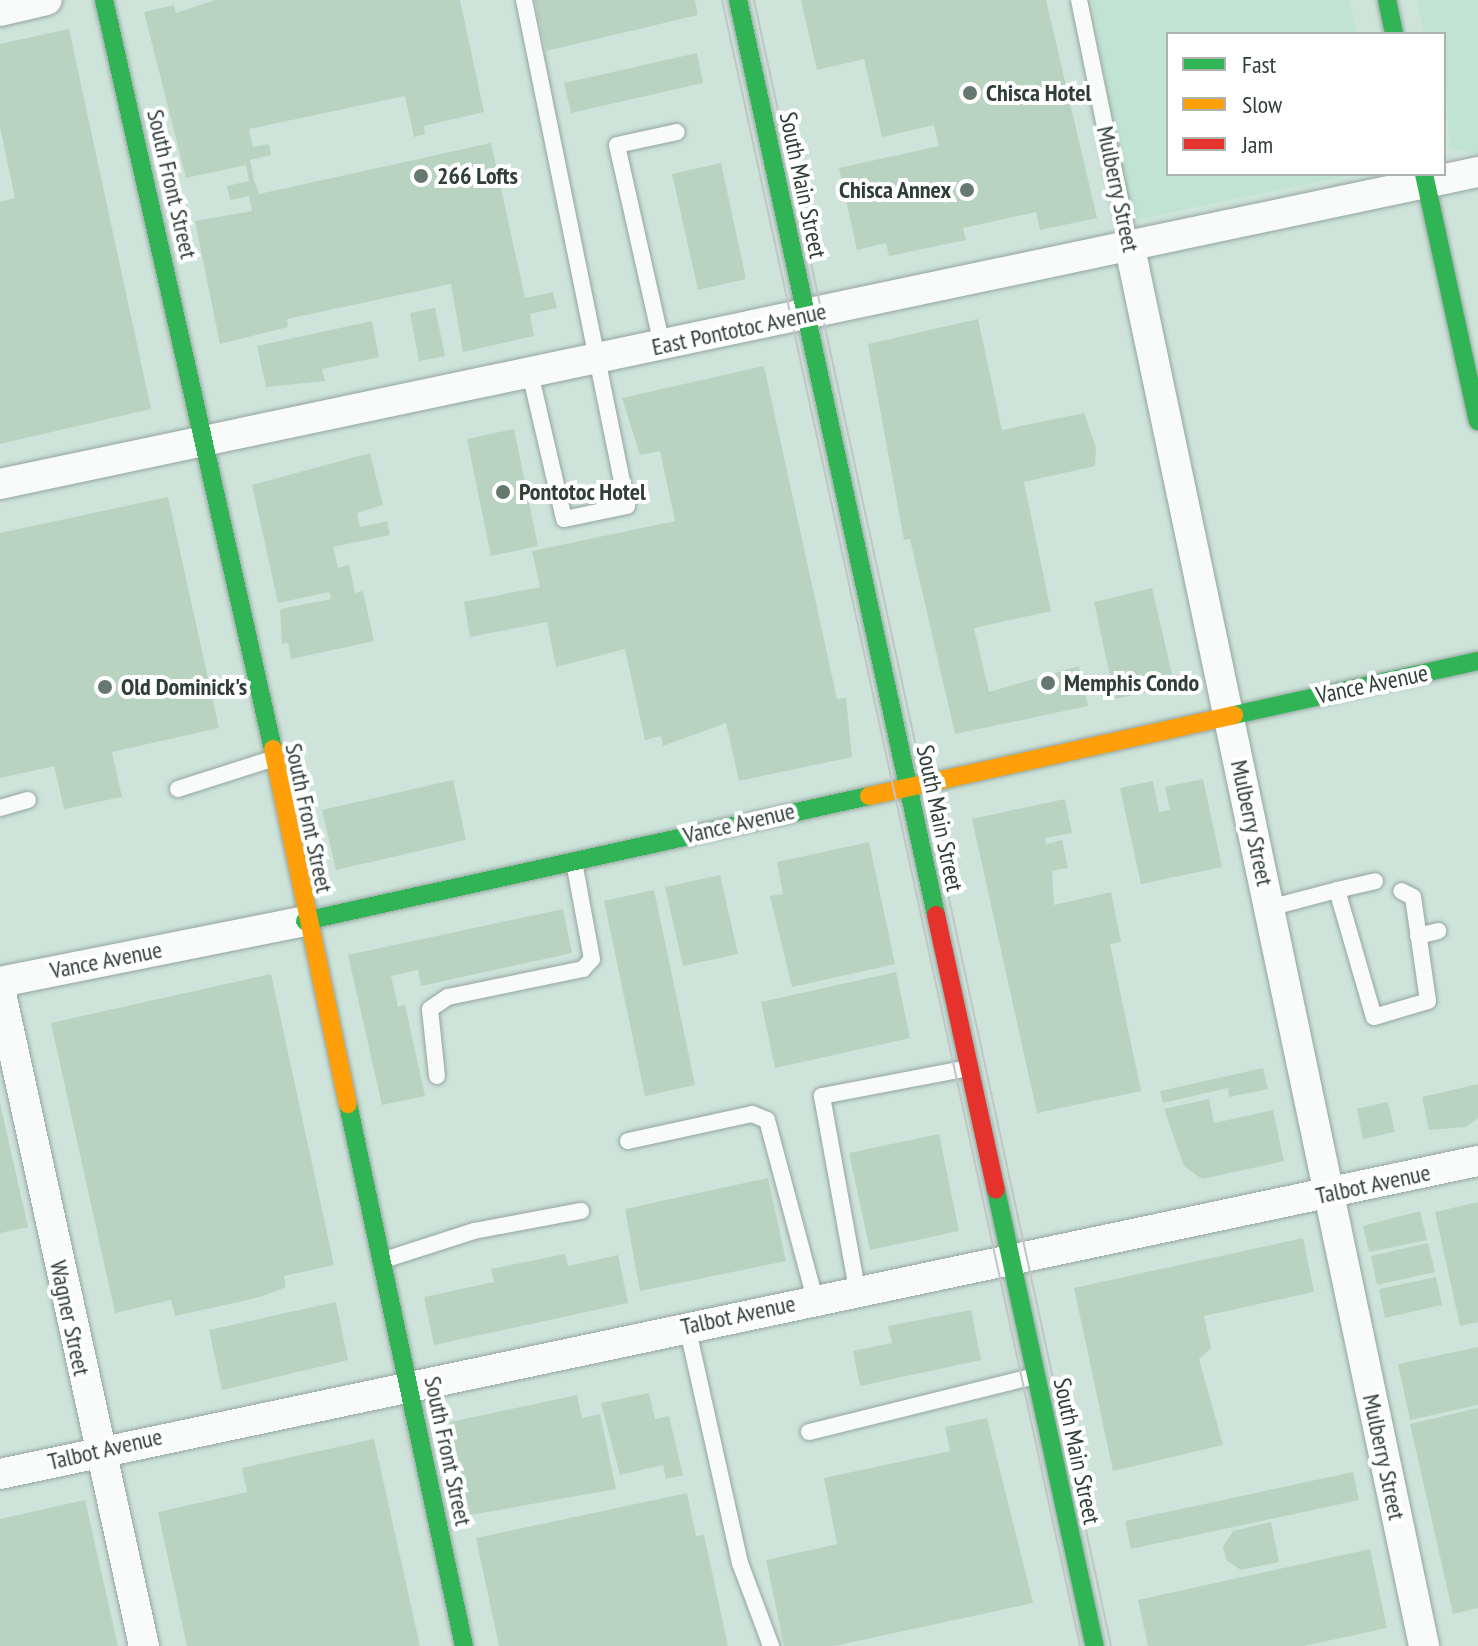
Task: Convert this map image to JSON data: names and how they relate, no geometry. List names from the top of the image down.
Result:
{
  "streets": {
    "main road": ["South Front Street", "South Main Street", "Vance Avenue"],
    "street": [
      "Mulberry Street",
      "East Pontotoc Avenue",
      "Talbot Avenue",
      "Wagner Street"
    ]
  },
  "crossings": [
    ["South Front Street", "East Pontotoc Avenue"],
    ["South Front Street", "Vance Avenue"],
    ["South Front Street", "Talbot Avenue"],
    ["South Main Street", "East Pontotoc Avenue"],
    ["South Main Street", "Vance Avenue"],
    ["South Main Street", "Talbot Avenue"],
    ["Mulberry Street", "East Pontotoc Avenue"],
    ["Mulberry Street", "Vance Avenue"],
    ["Mulberry Street", "Talbot Avenue"],
    ["Talbot Avenue", "Wagner Street"]
  ],
  "places": [
    "Chisca Hotel",
    "266 Lofts",
    "Chisca Annex",
    "Pontotoc Hotel",
    "Memphis Condo",
    "Old Dominick's"
  ],
  "legend": ["Fast", "Slow", "Jam"]
}
